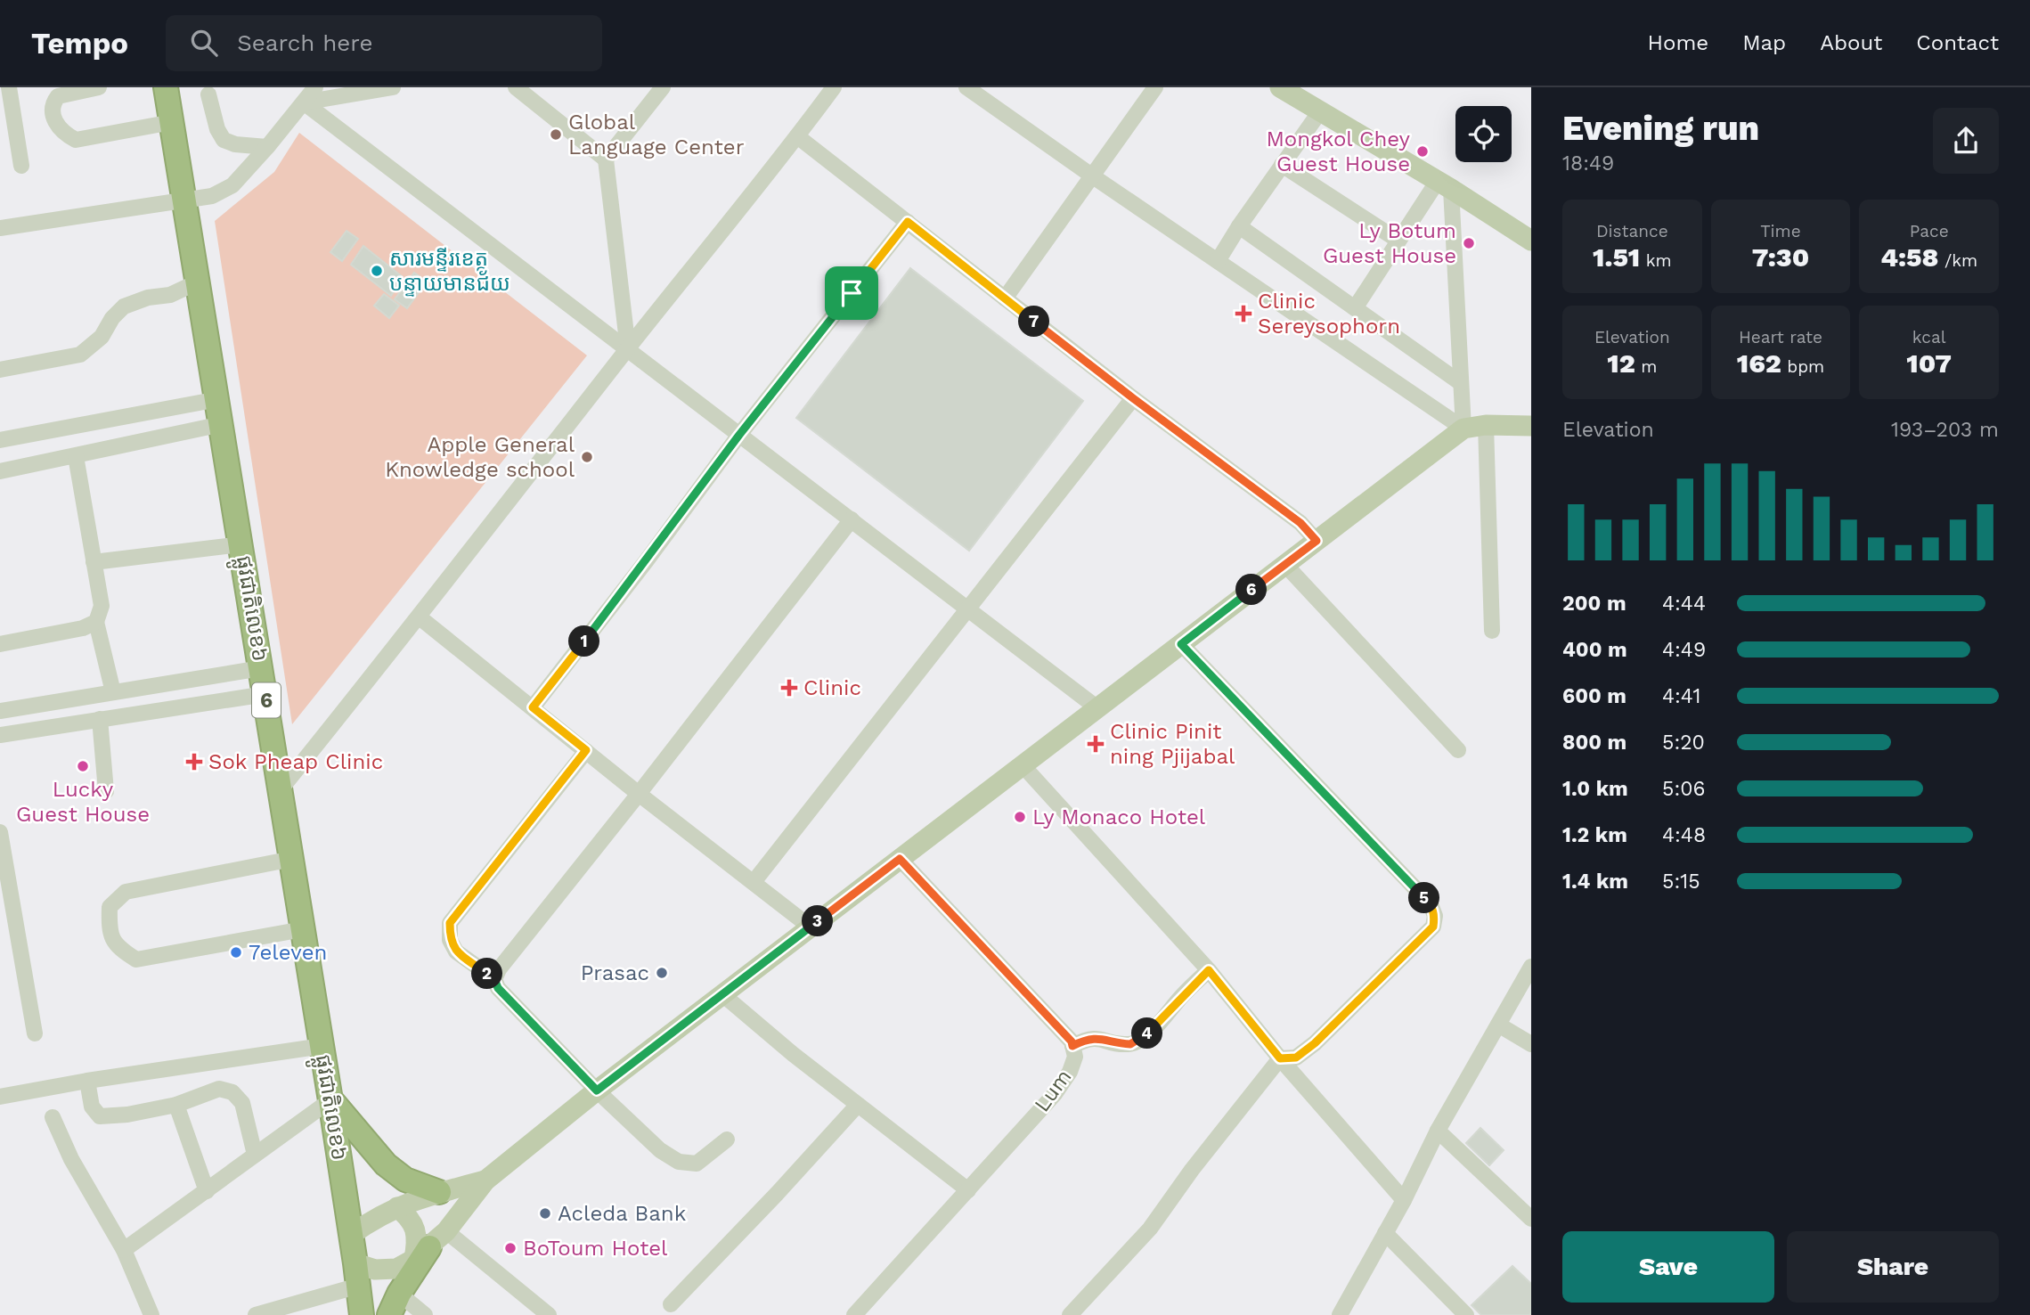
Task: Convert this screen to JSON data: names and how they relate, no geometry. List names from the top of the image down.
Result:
{
  "streets": {
    "highway": ["ផ្លូវជាតិលេខ៦", "6"],
    "street": ["Lum"]
  },
  "places": {
    "other": [
      "Global Language Center",
      "Mongkol Chey Guest House",
      "Ly Botum Guest House",
      "សារមន្ទីរខេត្ត បន្ទាយមានជ័យ",
      "Apple General Knowledge school",
      "Lucky Guest House",
      "Ly Monaco Hotel",
      "7eleven",
      "Prasac",
      "Acleda Bank",
      "BoToum Hotel"
    ],
    "health": [
      "Clinic Sereysophorn",
      "Clinic",
      "Clinic Pinit ning Pjijabal",
      "Sok Pheap Clinic"
    ]
  },
  "page": {
    "header": "Tempo",
    "search": "Search here",
    "nav": [
      "Home",
      "Map",
      "About",
      "Contact"
    ],
    "heading": ["Evening run", "18:49"],
    "stats": [
      ["Distance", "1.51 km"],
      ["Time", "7:30"],
      ["Pace", "4:58 /km"],
      ["Elevation", "12 m"],
      ["Heart rate", "162 bpm"],
      ["kcal", "107"]
    ],
    "pins": [
      "7",
      "6",
      "1",
      "5",
      "3",
      "2",
      "4"
    ],
    "chart": ["Elevation", "193–203 m"],
    "list": [
      {
        "name": "200 m",
        "note": "4:44"
      },
      {
        "name": "400 m",
        "note": "4:49"
      },
      {
        "name": "600 m",
        "note": "4:41"
      },
      {
        "name": "800 m",
        "note": "5:20"
      },
      {
        "name": "1.0 km",
        "note": "5:06"
      },
      {
        "name": "1.2 km",
        "note": "4:48"
      },
      {
        "name": "1.4 km",
        "note": "5:15"
      }
    ],
    "buttons": ["Save", "Share"]
  }
}
